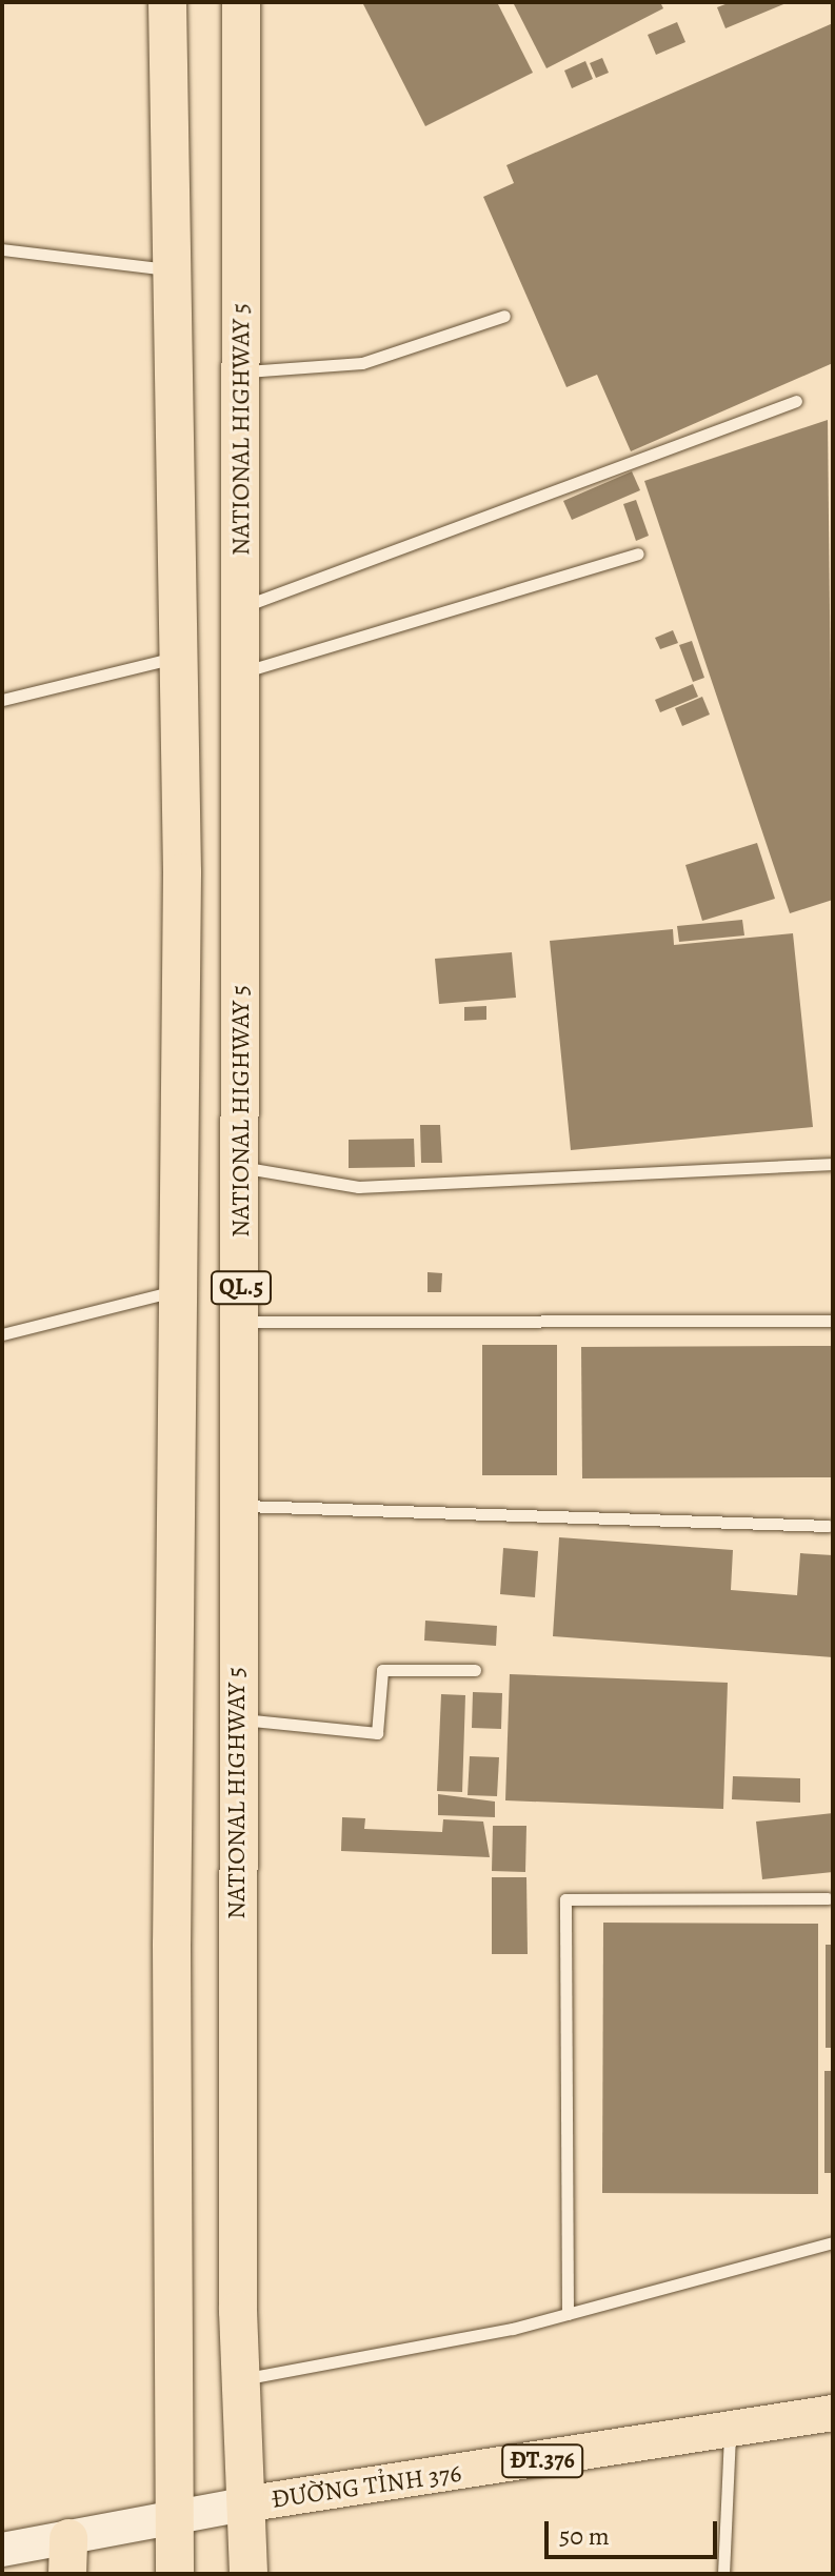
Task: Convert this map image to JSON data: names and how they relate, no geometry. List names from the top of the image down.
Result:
{
  "streets": {
    "highway": ["NATIONAL HIGHWAY 5", "QL.5"],
    "main road": ["ĐT.376", "ĐƯỜNG TỈNH 376"]
  },
  "crossings": [
    ["NATIONAL HIGHWAY 5", "ĐƯỜNG TỈNH 376"]
  ],
  "scale_bar": "50 m"
}
